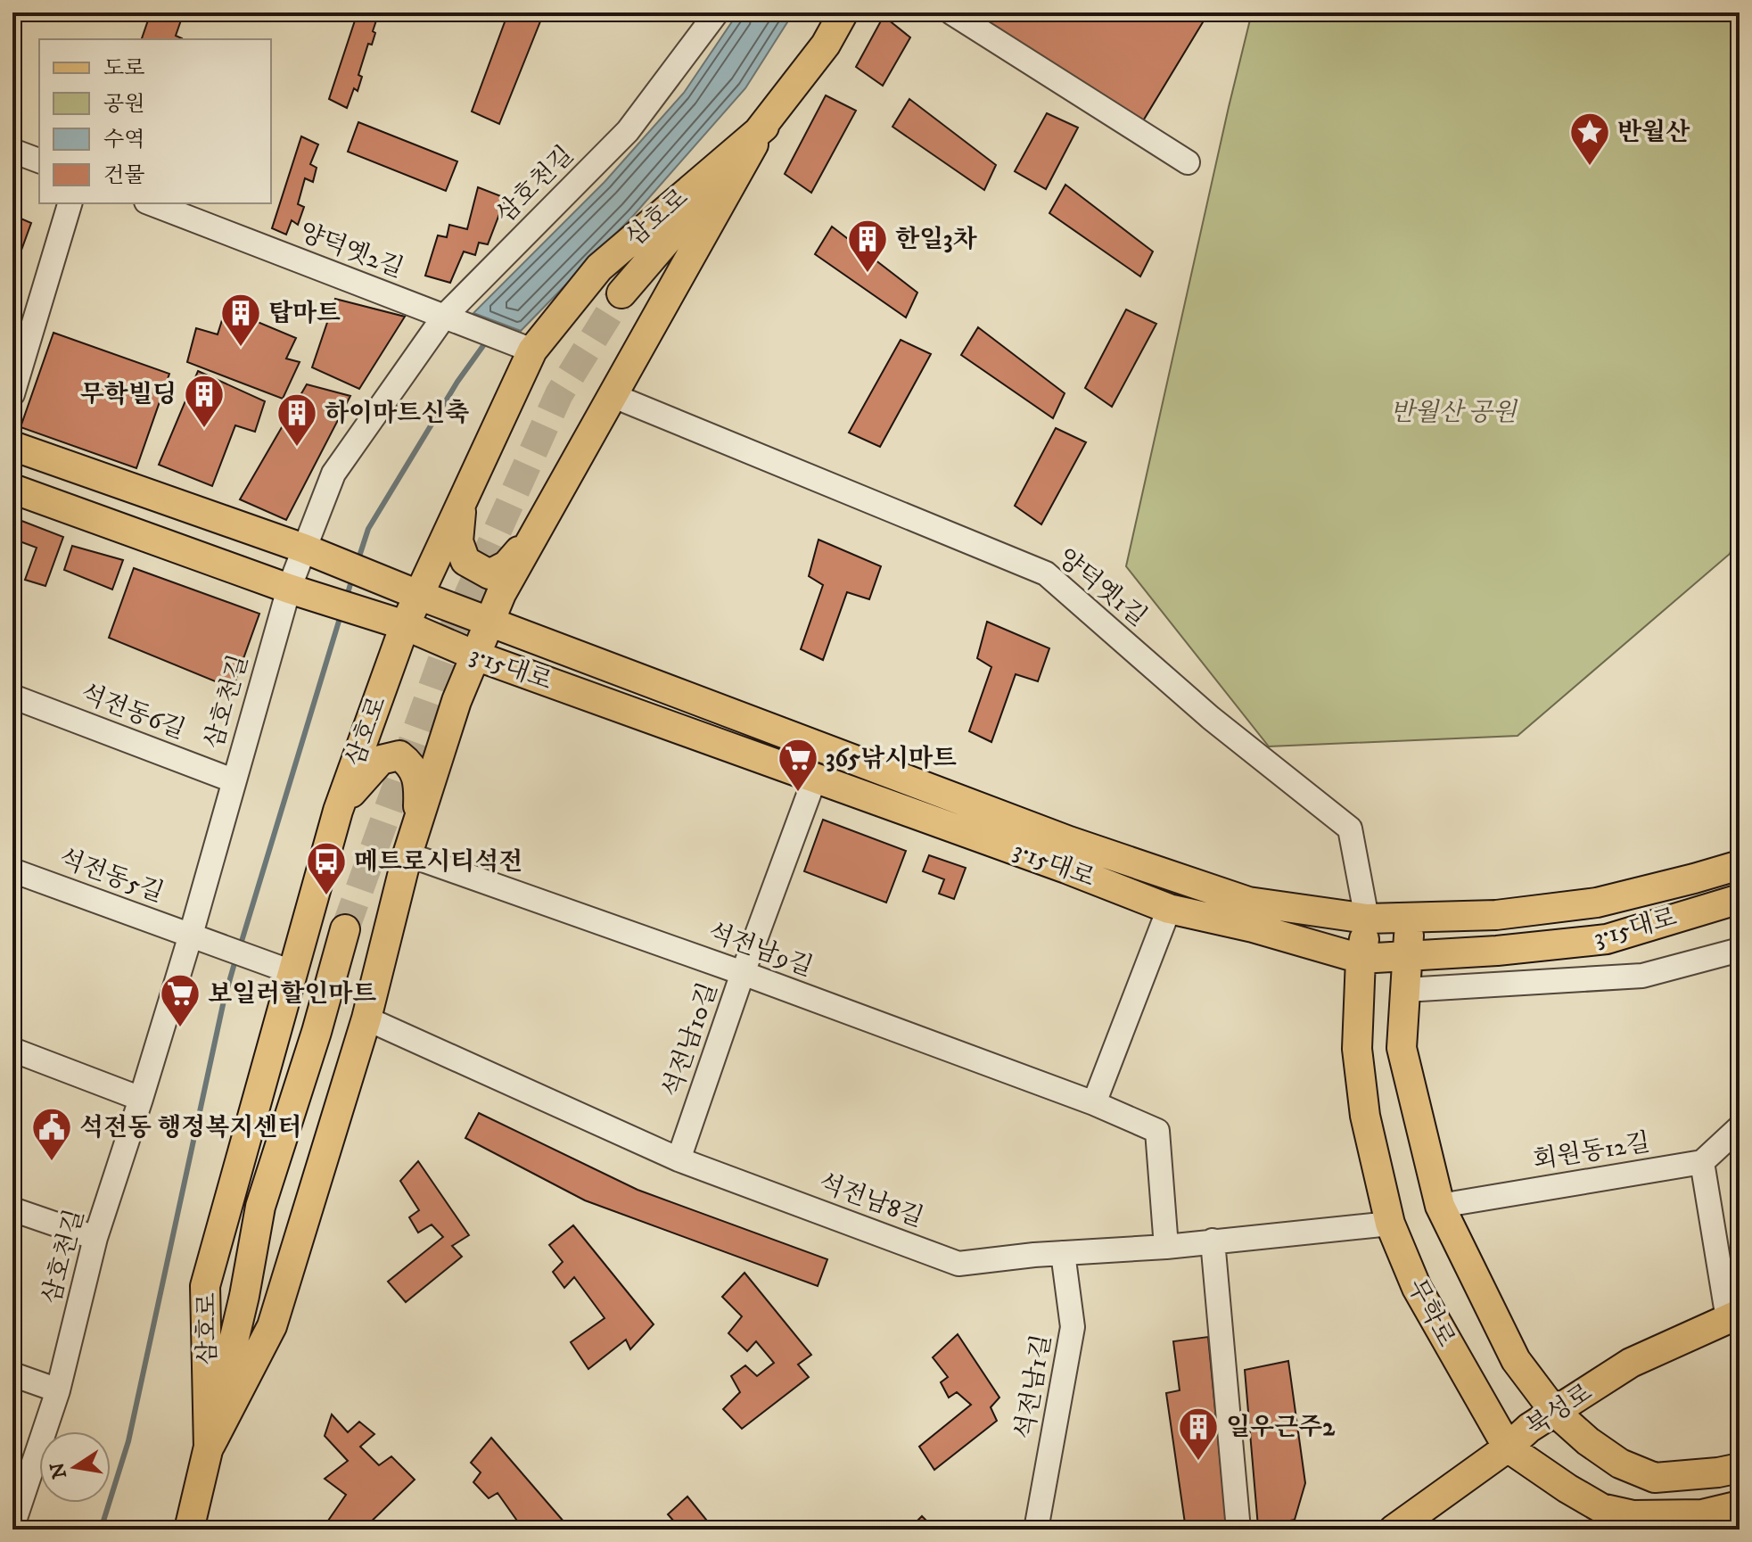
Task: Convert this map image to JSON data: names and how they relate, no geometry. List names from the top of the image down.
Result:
{
  "streets": {
    "main road": [
      "삼호로",
      "3·15대로",
      "무학로",
      "북성로"
    ],
    "street": [
      "삼호천길",
      "양덕옛2길",
      "양덕옛1길",
      "석전동6길",
      "석전동5길",
      "석전남9길",
      "석전남10길",
      "회원동12길",
      "석전남8길",
      "석전남1길"
    ]
  },
  "crossings": [
    ["삼호천길", "양덕옛2길"],
    ["삼호천길", "3·15대로"],
    ["삼호천길", "석전동6길"],
    ["삼호천길", "석전동5길"],
    ["삼호로", "양덕옛2길"],
    ["삼호로", "양덕옛1길"],
    ["삼호로", "3·15대로"],
    ["삼호로", "석전동5길"],
    ["삼호로", "석전남9길"],
    ["삼호로", "석전남8길"],
    ["양덕옛1길", "3·15대로"],
    ["양덕옛1길", "무학로"],
    ["3·15대로", "석전남10길"],
    ["3·15대로", "무학로"],
    ["석전남9길", "석전남10길"],
    ["석전남9길", "석전남8길"],
    ["석전남10길", "석전남8길"],
    ["석전남8길", "무학로"],
    ["석전남8길", "석전남1길"],
    ["무학로", "북성로"]
  ],
  "parks": ["반월산 공원"],
  "places": {
    "place": ["반월산"],
    "building": [
      "한일3차",
      "탑마트",
      "무학빌딩",
      "하이마트신축",
      "일우근주2"
    ],
    "supermarket": ["365낚시마트", "보일러할인마트"],
    "bus stop": ["메트로시티석전"],
    "public building": ["석전동 행정복지센터"]
  },
  "legend": [
    "도로",
    "공원",
    "수역",
    "건물"
  ],
  "north": "left"
}
